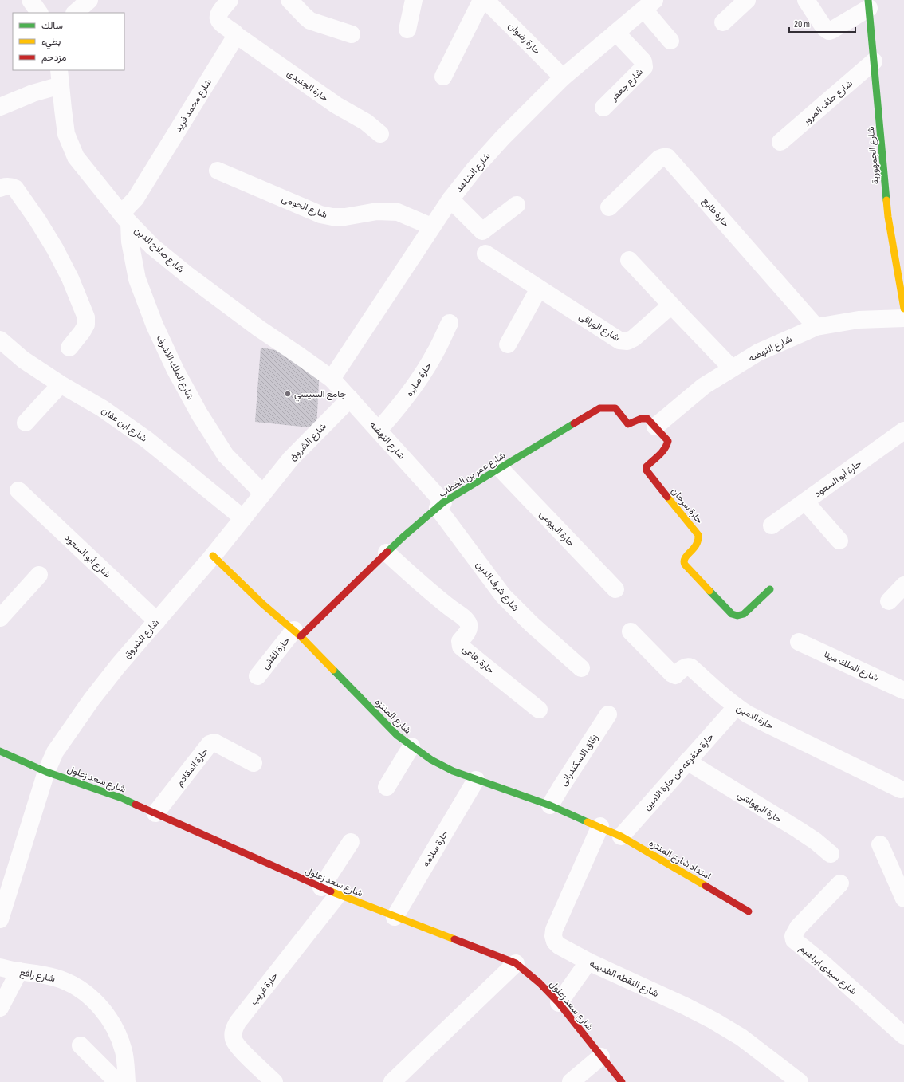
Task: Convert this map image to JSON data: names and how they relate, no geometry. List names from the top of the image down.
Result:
{
  "streets": {
    "street": [
      "حارة رضوان",
      "شارع جعفر",
      "حارة الجنيدى",
      "شارع خلف المرور",
      "شارع محمد فريد",
      "شارع الجمهورية",
      "شارع الشاهد",
      "شارع الحومى",
      "حارة طايع",
      "شارع صلاح الدين",
      "شارع الوراقى",
      "شارع النهضه",
      "شارع الملك الاشرف",
      "حارة صابره",
      "شارع ابن عفان",
      "شارع الشروق",
      "شارع عمر بن الخطاب",
      "حارة أبو السعود",
      "حارة سرحان",
      "حارة البيومى",
      "شارع أبو السعود",
      "شارع شرف الدين",
      "حارة الفقى",
      "حارة رفاعى",
      "شارع الملك مينا",
      "شارع المنتزه",
      "حارة الامين",
      "زقاق الاسكندرانى",
      "حارة المقادم",
      "حارة متفرعه من حارة الامين",
      "شارع سعد زعلول",
      "حارة البهواشى",
      "حارة سلامه",
      "امتداد شارع المنتزه",
      "شارع سيدى ابراهيم",
      "شارع رافع",
      "شارع النقطه القديمه",
      "حارة غريب"
    ]
  },
  "crossings": [
    ["حارة رضوان", "شارع الشاهد"],
    ["شارع جعفر", "شارع الشاهد"],
    ["حارة الجنيدى", "شارع محمد فريد"],
    ["شارع خلف المرور", "شارع الجمهورية"],
    ["شارع محمد فريد", "شارع صلاح الدين"],
    ["شارع محمد فريد", "شارع الملك الاشرف"],
    ["شارع الشاهد", "شارع الحومى"],
    ["شارع الشاهد", "شارع صلاح الدين"],
    ["شارع الشاهد", "شارع النهضه"],
    ["حارة طايع", "شارع النهضه"],
    ["شارع صلاح الدين", "شارع النهضه"],
    ["شارع صلاح الدين", "شارع الملك الاشرف"],
    ["شارع النهضه", "حارة صابره"],
    ["شارع النهضه", "شارع الشروق"],
    ["شارع النهضه", "شارع عمر بن الخطاب"],
    ["شارع النهضه", "حارة سرحان"],
    ["شارع النهضه", "شارع شرف الدين"],
    ["شارع الملك الاشرف", "شارع الشروق"],
    ["شارع ابن عفان", "شارع الشروق"],
    ["شارع الشروق", "شارع أبو السعود"],
    ["شارع الشروق", "شارع المنتزه"],
    ["شارع الشروق", "شارع سعد زعلول"],
    ["شارع عمر بن الخطاب", "حارة سرحان"],
    ["شارع عمر بن الخطاب", "حارة البيومى"],
    ["شارع عمر بن الخطاب", "شارع شرف الدين"],
    ["شارع عمر بن الخطاب", "حارة الفقى"],
    ["شارع عمر بن الخطاب", "حارة رفاعى"],
    ["شارع عمر بن الخطاب", "شارع المنتزه"],
    ["حارة الفقى", "شارع المنتزه"],
    ["شارع المنتزه", "زقاق الاسكندرانى"],
    ["شارع المنتزه", "حارة سلامه"],
    ["شارع المنتزه", "امتداد شارع المنتزه"],
    ["شارع المنتزه", "شارع النقطه القديمه"],
    ["حارة الامين", "حارة متفرعه من حارة الامين"],
    ["حارة المقادم", "شارع سعد زعلول"],
    ["حارة متفرعه من حارة الامين", "حارة البهواشى"],
    ["حارة متفرعه من حارة الامين", "امتداد شارع المنتزه"],
    ["شارع سعد زعلول", "حارة سلامه"],
    ["شارع سعد زعلول", "حارة غريب"],
    ["امتداد شارع المنتزه", "شارع النقطه القديمه"]
  ],
  "places": ["جامع السيسي"],
  "legend": ["سالك", "بطيء", "مزدحم"],
  "scale_bar": "20 m"
}
